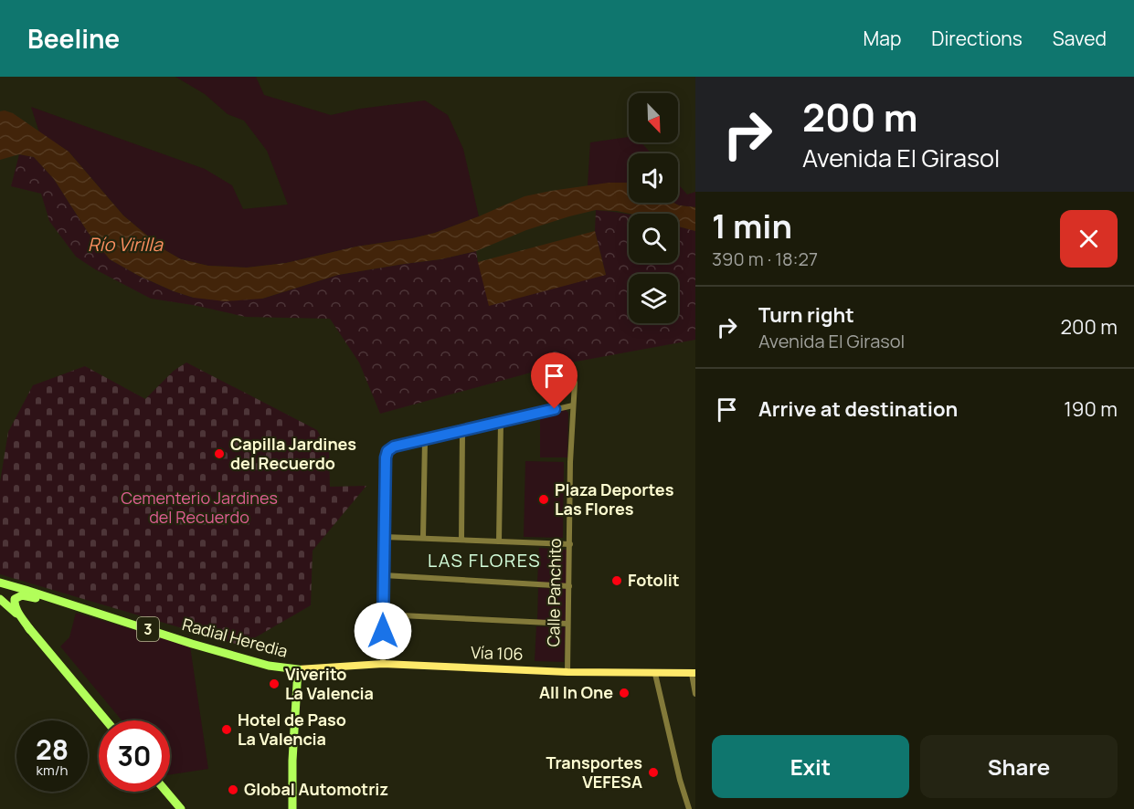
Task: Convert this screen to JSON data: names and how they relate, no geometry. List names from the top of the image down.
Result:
{
  "streets": {
    "main road": ["3", "Radial Heredia", "Vía 106"],
    "street": ["Calle Panchito"]
  },
  "crossings": [
    ["Calle Panchito", "Vía 106"],
    ["Radial Heredia", "Vía 106"]
  ],
  "districts": ["LAS FLORES"],
  "water": ["Río Virilla"],
  "parks": ["Cementerio Jardines del Recuerdo"],
  "places": [
    "Capilla Jardines del Recuerdo",
    "Plaza Deportes Las Flores",
    "Fotolit",
    "Viverito La Valencia",
    "All In One",
    "Hotel de Paso La Valencia",
    "Transportes VEFESA",
    "Global Automotriz"
  ],
  "north": "bottom right",
  "page": {
    "header": "Beeline",
    "nav": ["Map", "Directions", "Saved"],
    "turn": ["200 m", "Avenida El Girasol"],
    "heading": ["1 min", "390 m · 18:27"],
    "list": [
      {
        "name": "Turn right",
        "note": "Avenida El Girasol",
        "value": "200 m"
      },
      {
        "name": "Arrive at destination",
        "value": "190 m"
      }
    ],
    "speed": "28 km/h",
    "limit": "30",
    "buttons": ["Exit", "Share"]
  }
}
